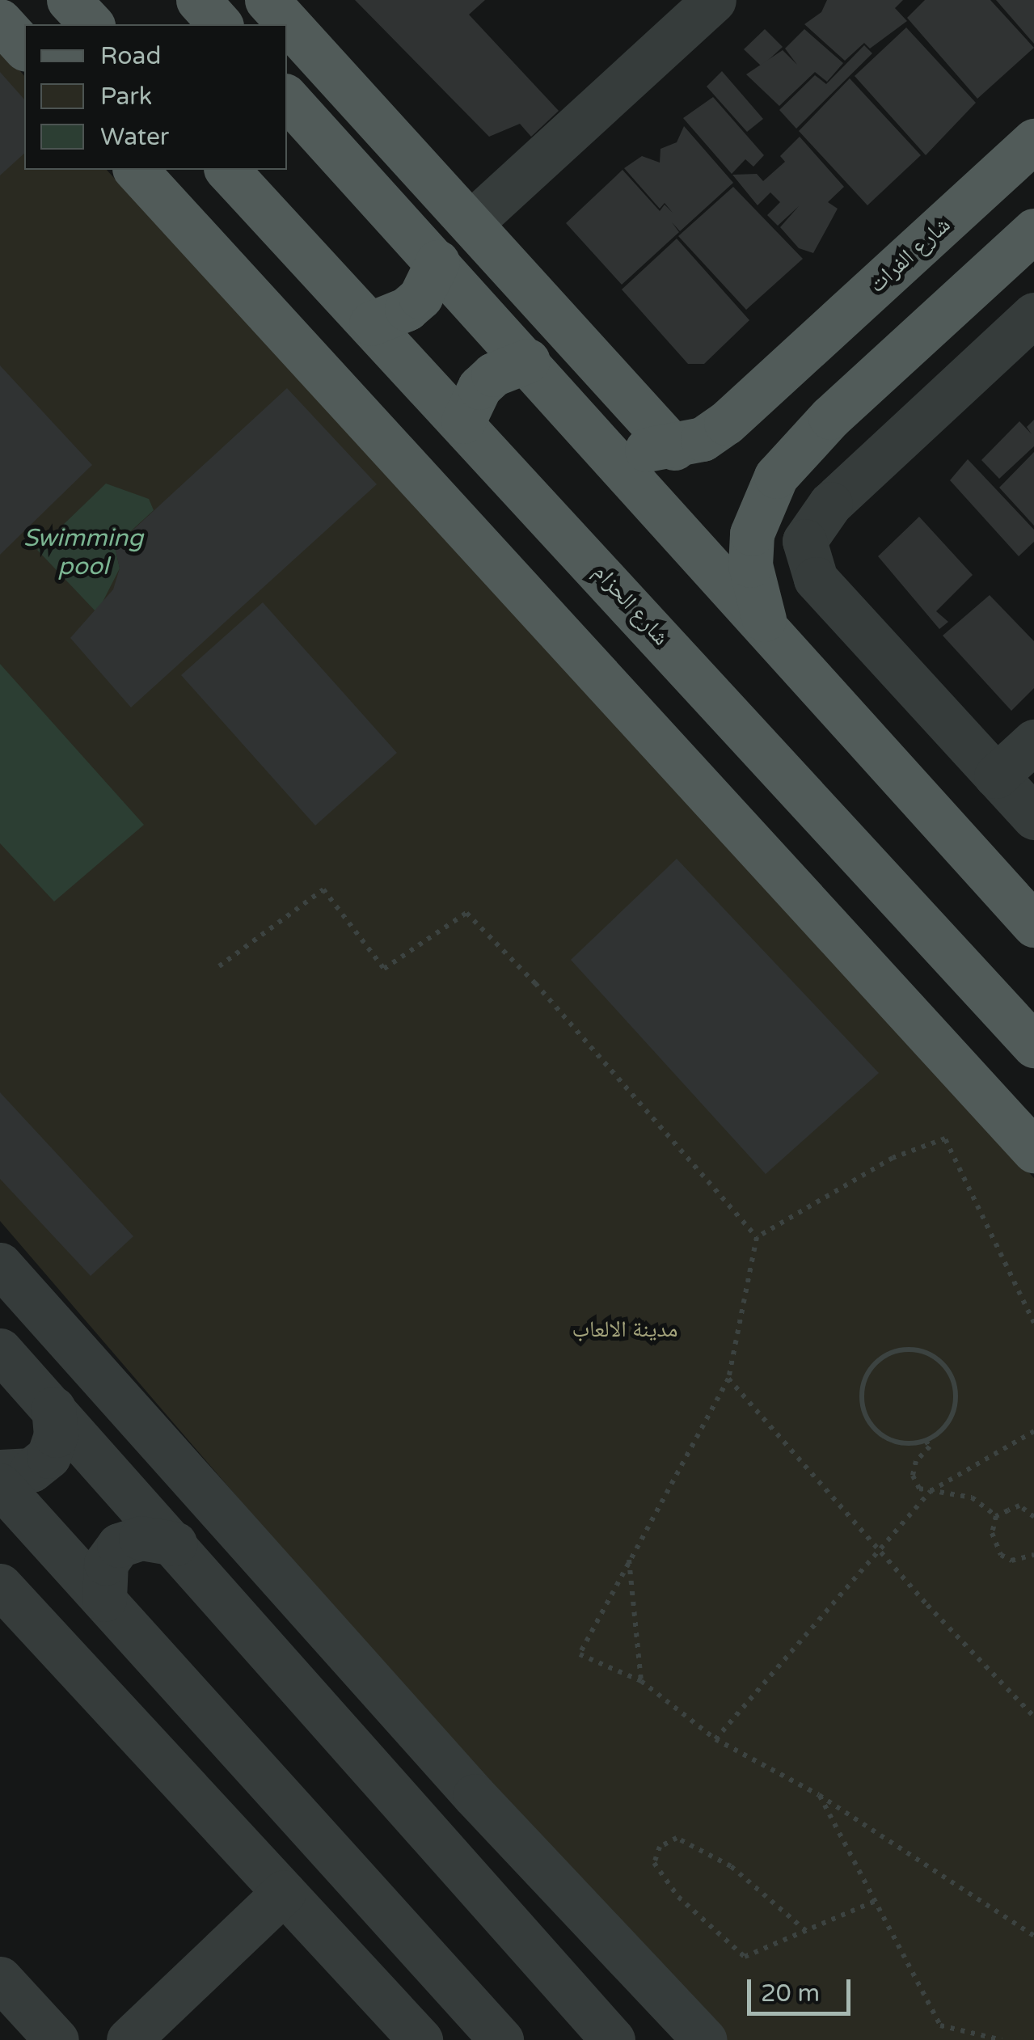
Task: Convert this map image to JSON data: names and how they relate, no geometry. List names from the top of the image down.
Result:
{
  "streets": {
    "main road": ["شارع الفرات", "شارع الحزام"]
  },
  "water": ["Swimming pool"],
  "parks": ["مدينة الالعاب"],
  "legend": ["Road", "Park", "Water"],
  "scale_bar": "20 m"
}
